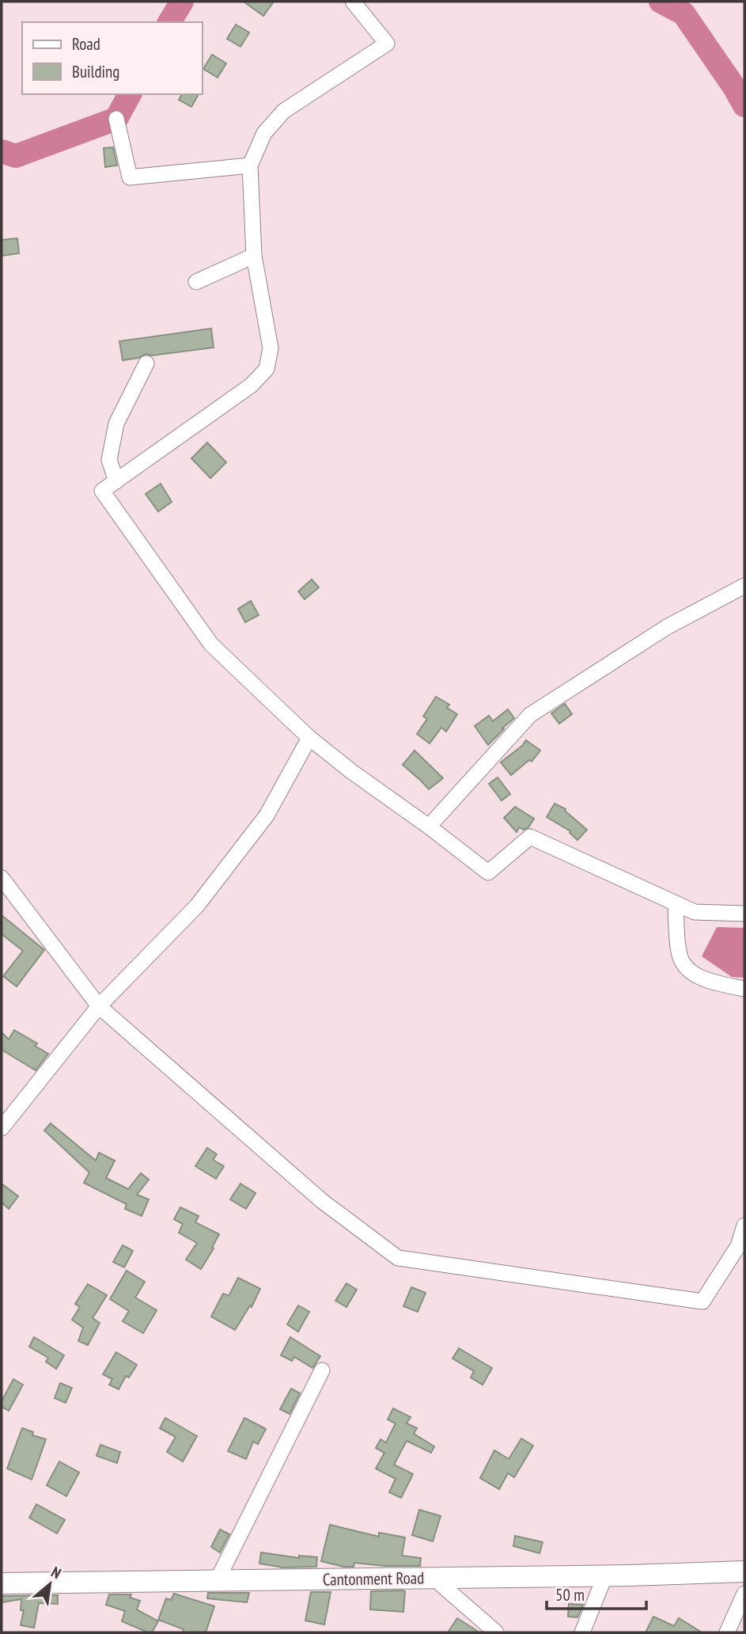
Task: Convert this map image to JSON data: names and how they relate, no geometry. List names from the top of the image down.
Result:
{
  "streets": {
    "street": ["Cantonment Road"]
  },
  "legend": ["Road", "Building"],
  "scale_bar": "50 m",
  "north": "top right"
}
